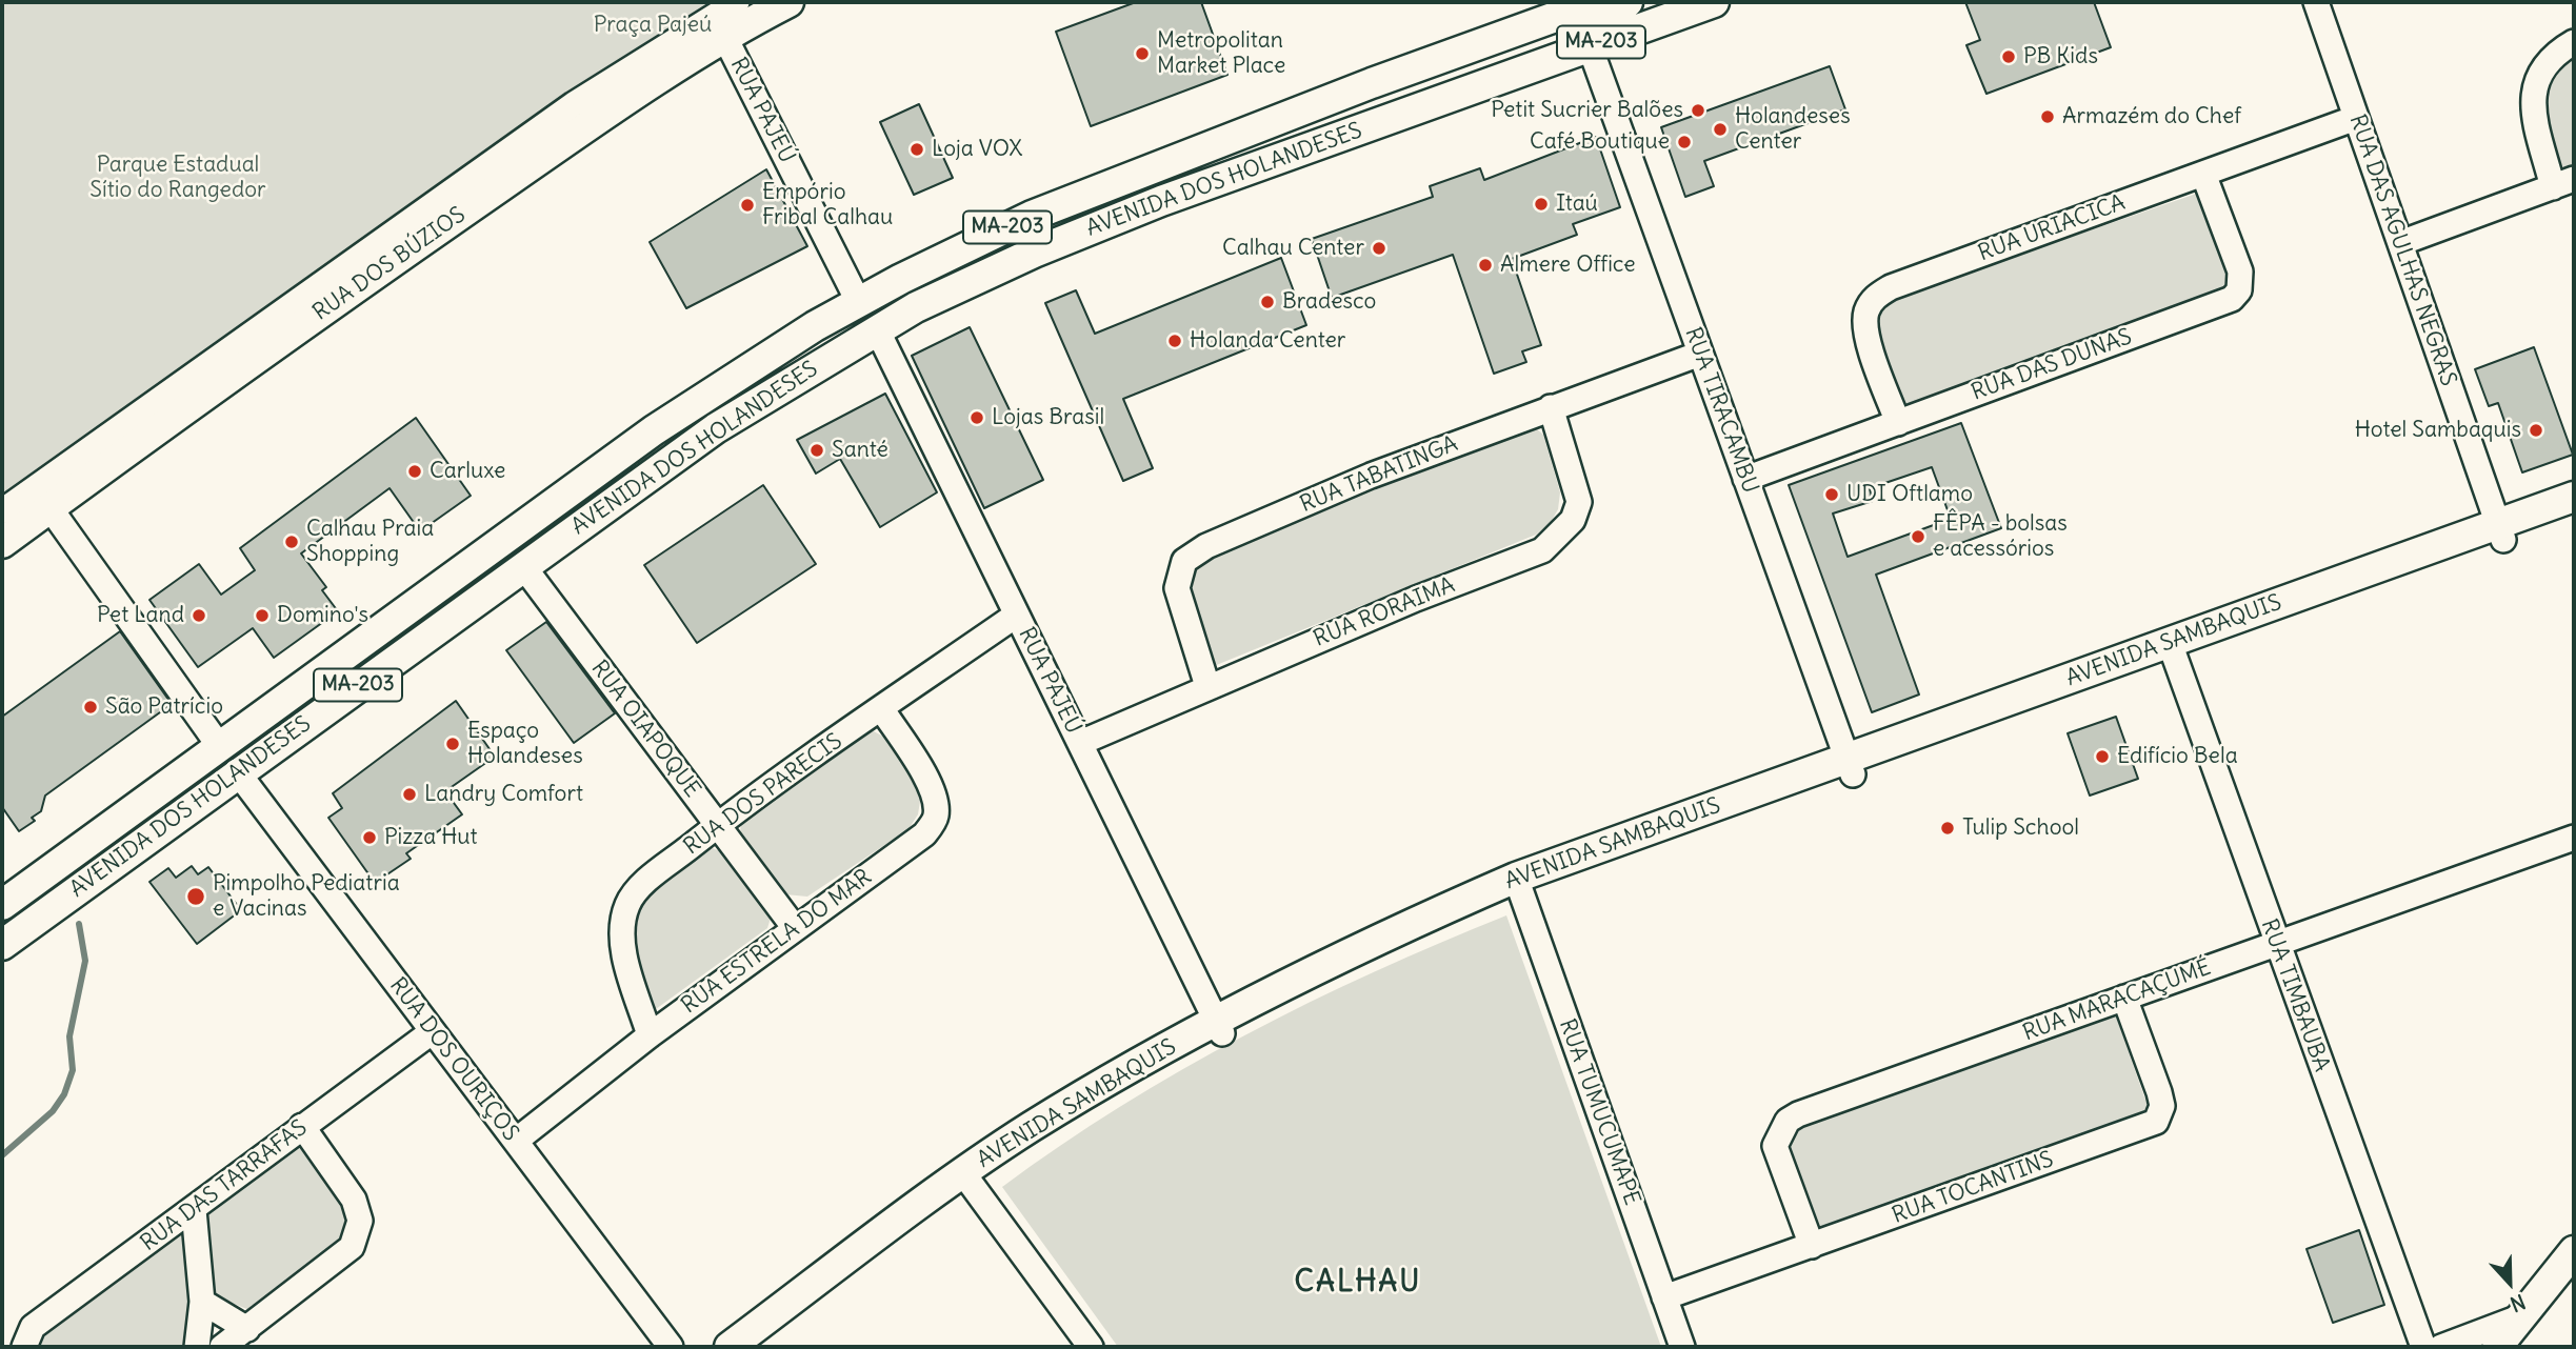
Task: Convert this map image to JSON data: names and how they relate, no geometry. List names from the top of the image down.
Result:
{
  "streets": {
    "main road": [
      "MA-203",
      "AVENIDA DOS HOLANDESES",
      "RUA DOS BÚZIOS",
      "AVENIDA SAMBAQUIS"
    ],
    "street": [
      "RUA PAJEÚ",
      "RUA URIACICA",
      "RUA DAS AGULHAS NEGRAS",
      "RUA DAS DUNAS",
      "RUA TIRACAMBU",
      "RUA TABATINGA",
      "RUA RORAIMA",
      "RUA OIAPOQUE",
      "RUA DOS PARECIS",
      "RUA ESTRELA DO MAR",
      "RUA TIMBAUBA",
      "RUA MARACAÇUMÉ",
      "RUA DOS OURIÇOS",
      "RUA TUMUCUMAPE",
      "RUA DAS TARRAFAS",
      "RUA TOCANTINS"
    ]
  },
  "crossings": [
    ["RUA PAJEÚ", "AVENIDA DOS HOLANDESES"],
    ["RUA PAJEÚ", "RUA DOS BÚZIOS"],
    ["RUA PAJEÚ", "RUA RORAIMA"],
    ["RUA PAJEÚ", "AVENIDA SAMBAQUIS"],
    ["RUA PAJEÚ", "RUA DOS PARECIS"],
    ["AVENIDA DOS HOLANDESES", "RUA TIRACAMBU"],
    ["AVENIDA DOS HOLANDESES", "RUA OIAPOQUE"],
    ["AVENIDA DOS HOLANDESES", "RUA DOS OURIÇOS"],
    ["RUA URIACICA", "RUA DAS AGULHAS NEGRAS"],
    ["RUA URIACICA", "RUA DAS DUNAS"],
    ["RUA DAS AGULHAS NEGRAS", "AVENIDA SAMBAQUIS"],
    ["RUA DAS DUNAS", "RUA TIRACAMBU"],
    ["RUA TIRACAMBU", "RUA TABATINGA"],
    ["RUA TIRACAMBU", "AVENIDA SAMBAQUIS"],
    ["RUA TABATINGA", "RUA RORAIMA"],
    ["AVENIDA SAMBAQUIS", "RUA TIMBAUBA"],
    ["AVENIDA SAMBAQUIS", "RUA TUMUCUMAPE"],
    ["RUA OIAPOQUE", "RUA DOS PARECIS"],
    ["RUA OIAPOQUE", "RUA ESTRELA DO MAR"],
    ["RUA DOS PARECIS", "RUA ESTRELA DO MAR"],
    ["RUA ESTRELA DO MAR", "RUA DOS OURIÇOS"],
    ["RUA TIMBAUBA", "RUA MARACAÇUMÉ"],
    ["RUA MARACAÇUMÉ", "RUA TOCANTINS"],
    ["RUA DOS OURIÇOS", "RUA DAS TARRAFAS"],
    ["RUA TUMUCUMAPE", "RUA TOCANTINS"]
  ],
  "districts": ["CALHAU"],
  "parks": ["Praça Pajeú", "Parque Estadual Sítio do Rangedor"],
  "places": [
    "Metropolitan Market Place",
    "PB Kids",
    "Petit Sucrier Balões",
    "Armazém do Chef",
    "Holandeses Center",
    "Café Boutique",
    "Loja VOX",
    "Itaú",
    "Empório Fribal Calhau",
    "Calhau Center",
    "Almere Office",
    "Bradesco",
    "Holanda Center",
    "Lojas Brasil",
    "Hotel Sambaquis",
    "Santé",
    "Carluxe",
    "UDI Oftlamo",
    "FÊPA - bolsas e acessórios",
    "Calhau Praia Shopping",
    "Pet Land",
    "Domino's",
    "São Patrício",
    "Espaço Holandeses",
    "Edifício Bela",
    "Landry Comfort",
    "Tulip School",
    "Pizza Hut",
    "Pimpolho Pediatria e Vacinas"
  ],
  "north": "bottom"
}
